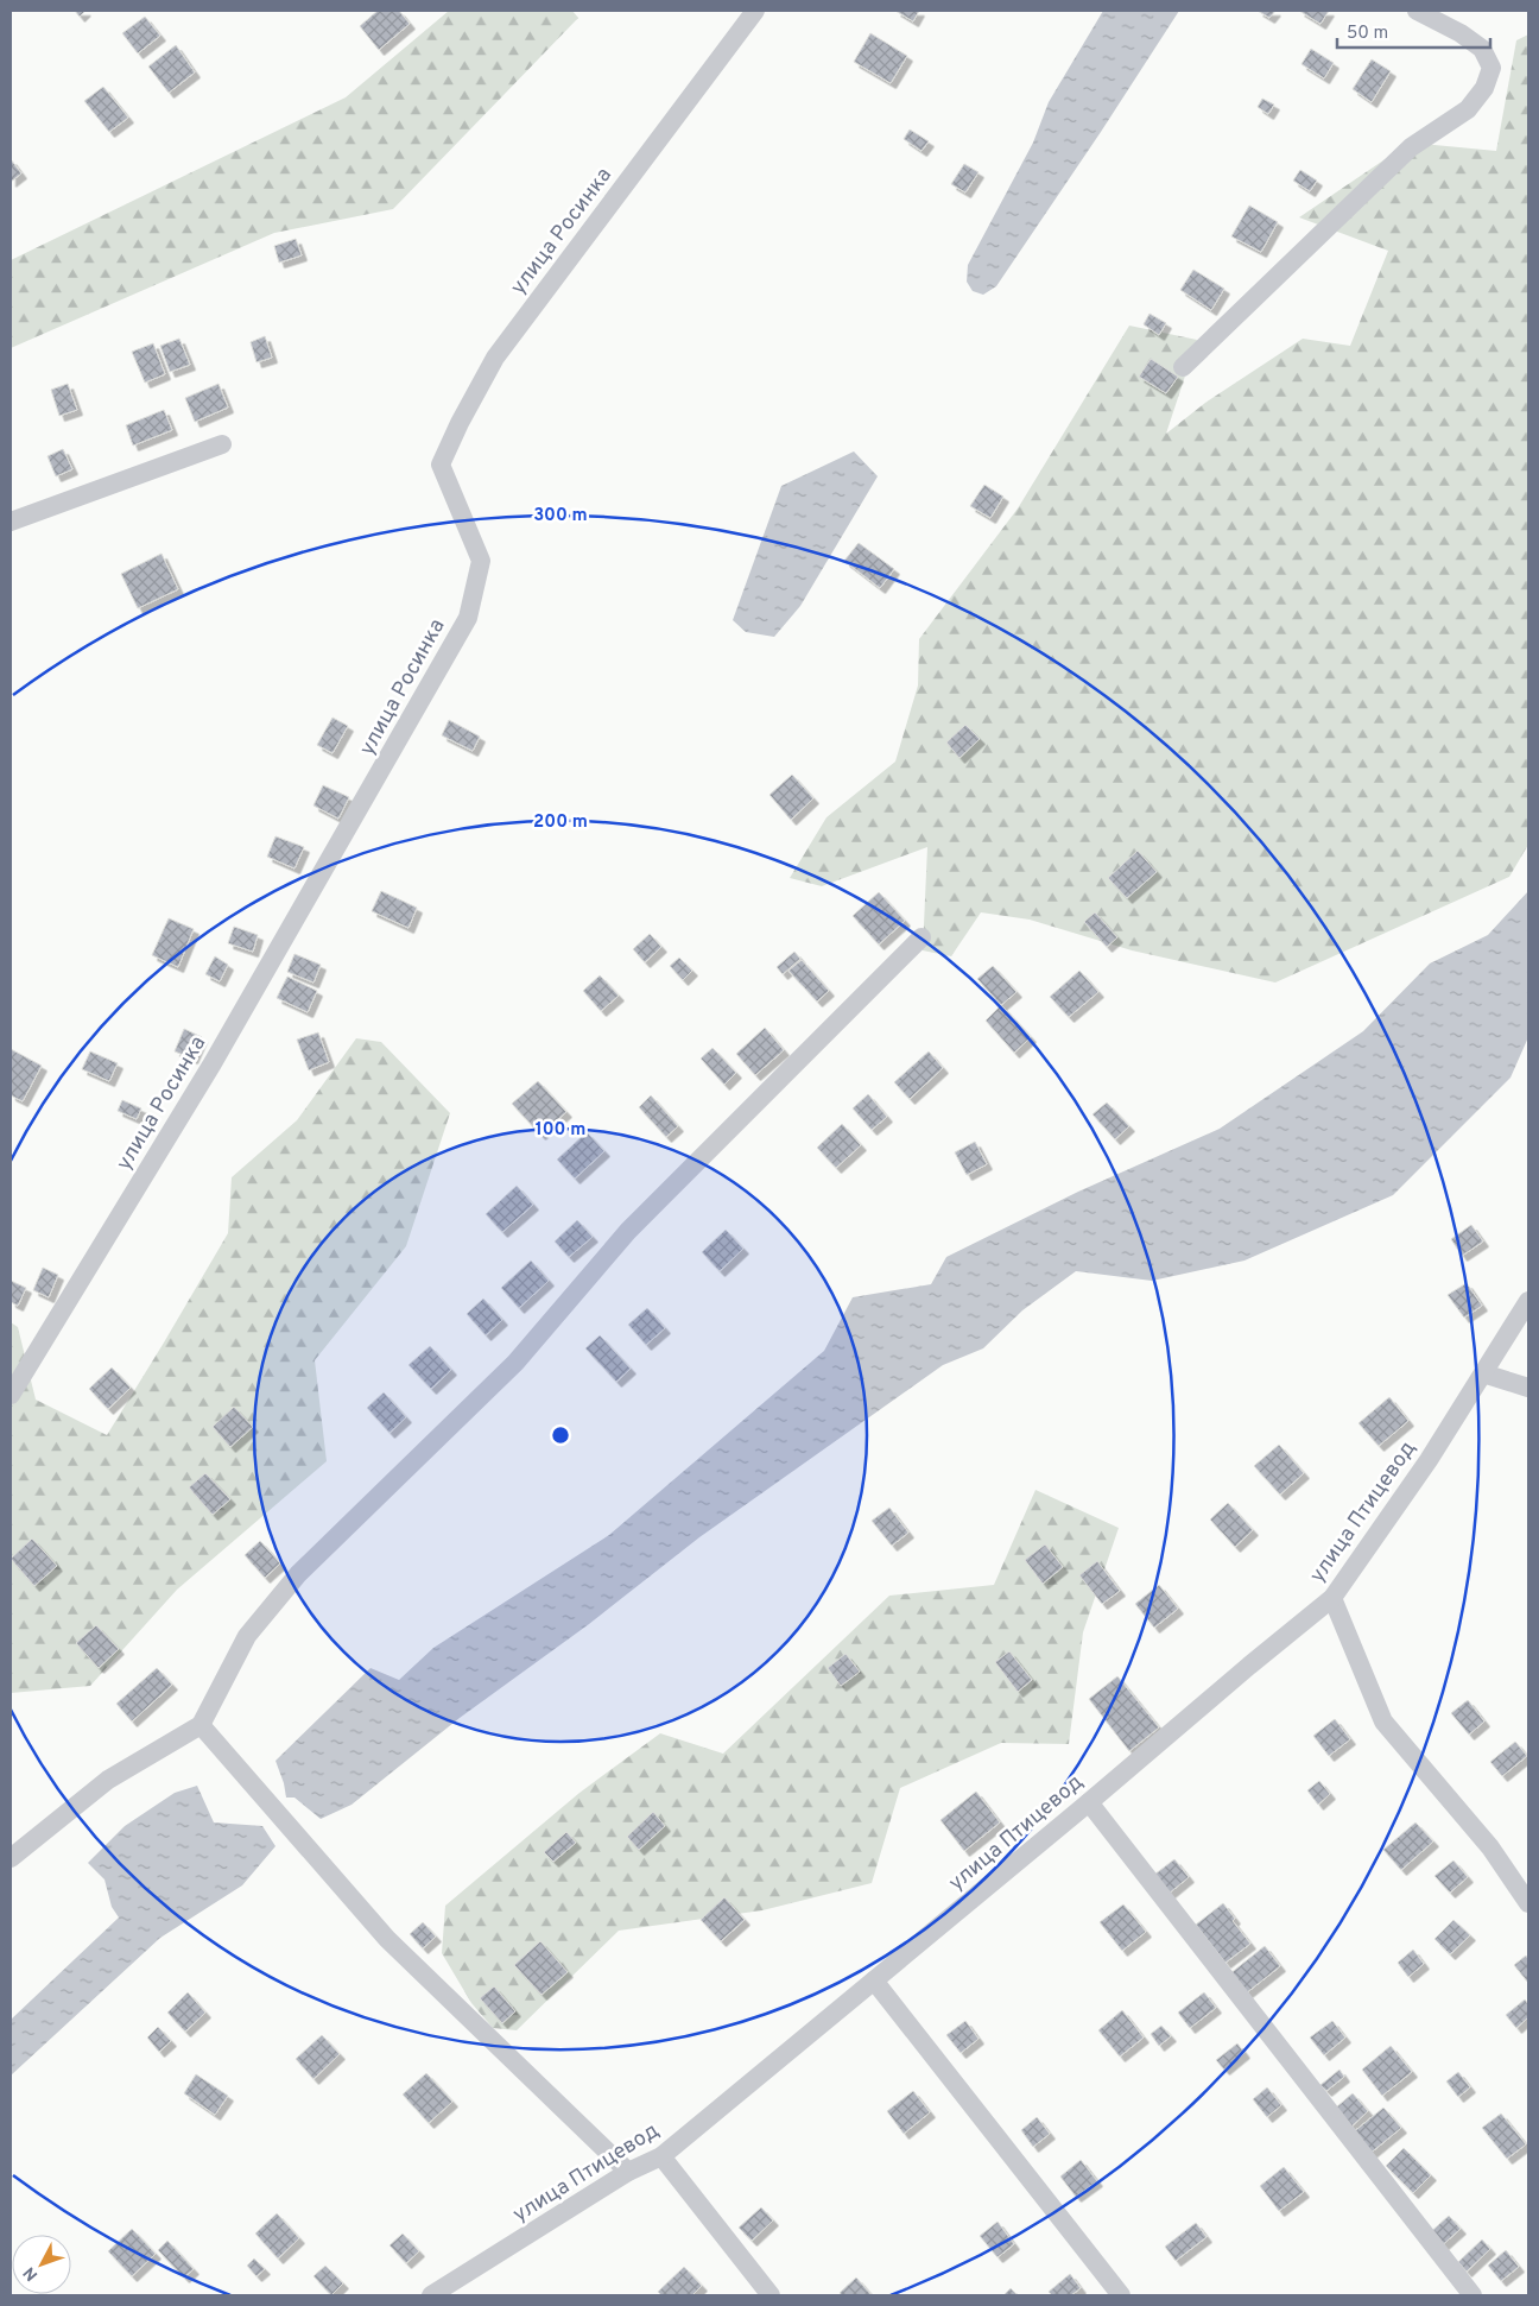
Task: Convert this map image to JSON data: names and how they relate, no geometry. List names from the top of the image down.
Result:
{
  "streets": {
    "street": ["улица Росинка", "улица Птицевод"]
  },
  "scale_bar": "50 m",
  "north": "bottom left",
  "rings": ["300 m", "200 m", "100 m"]
}
